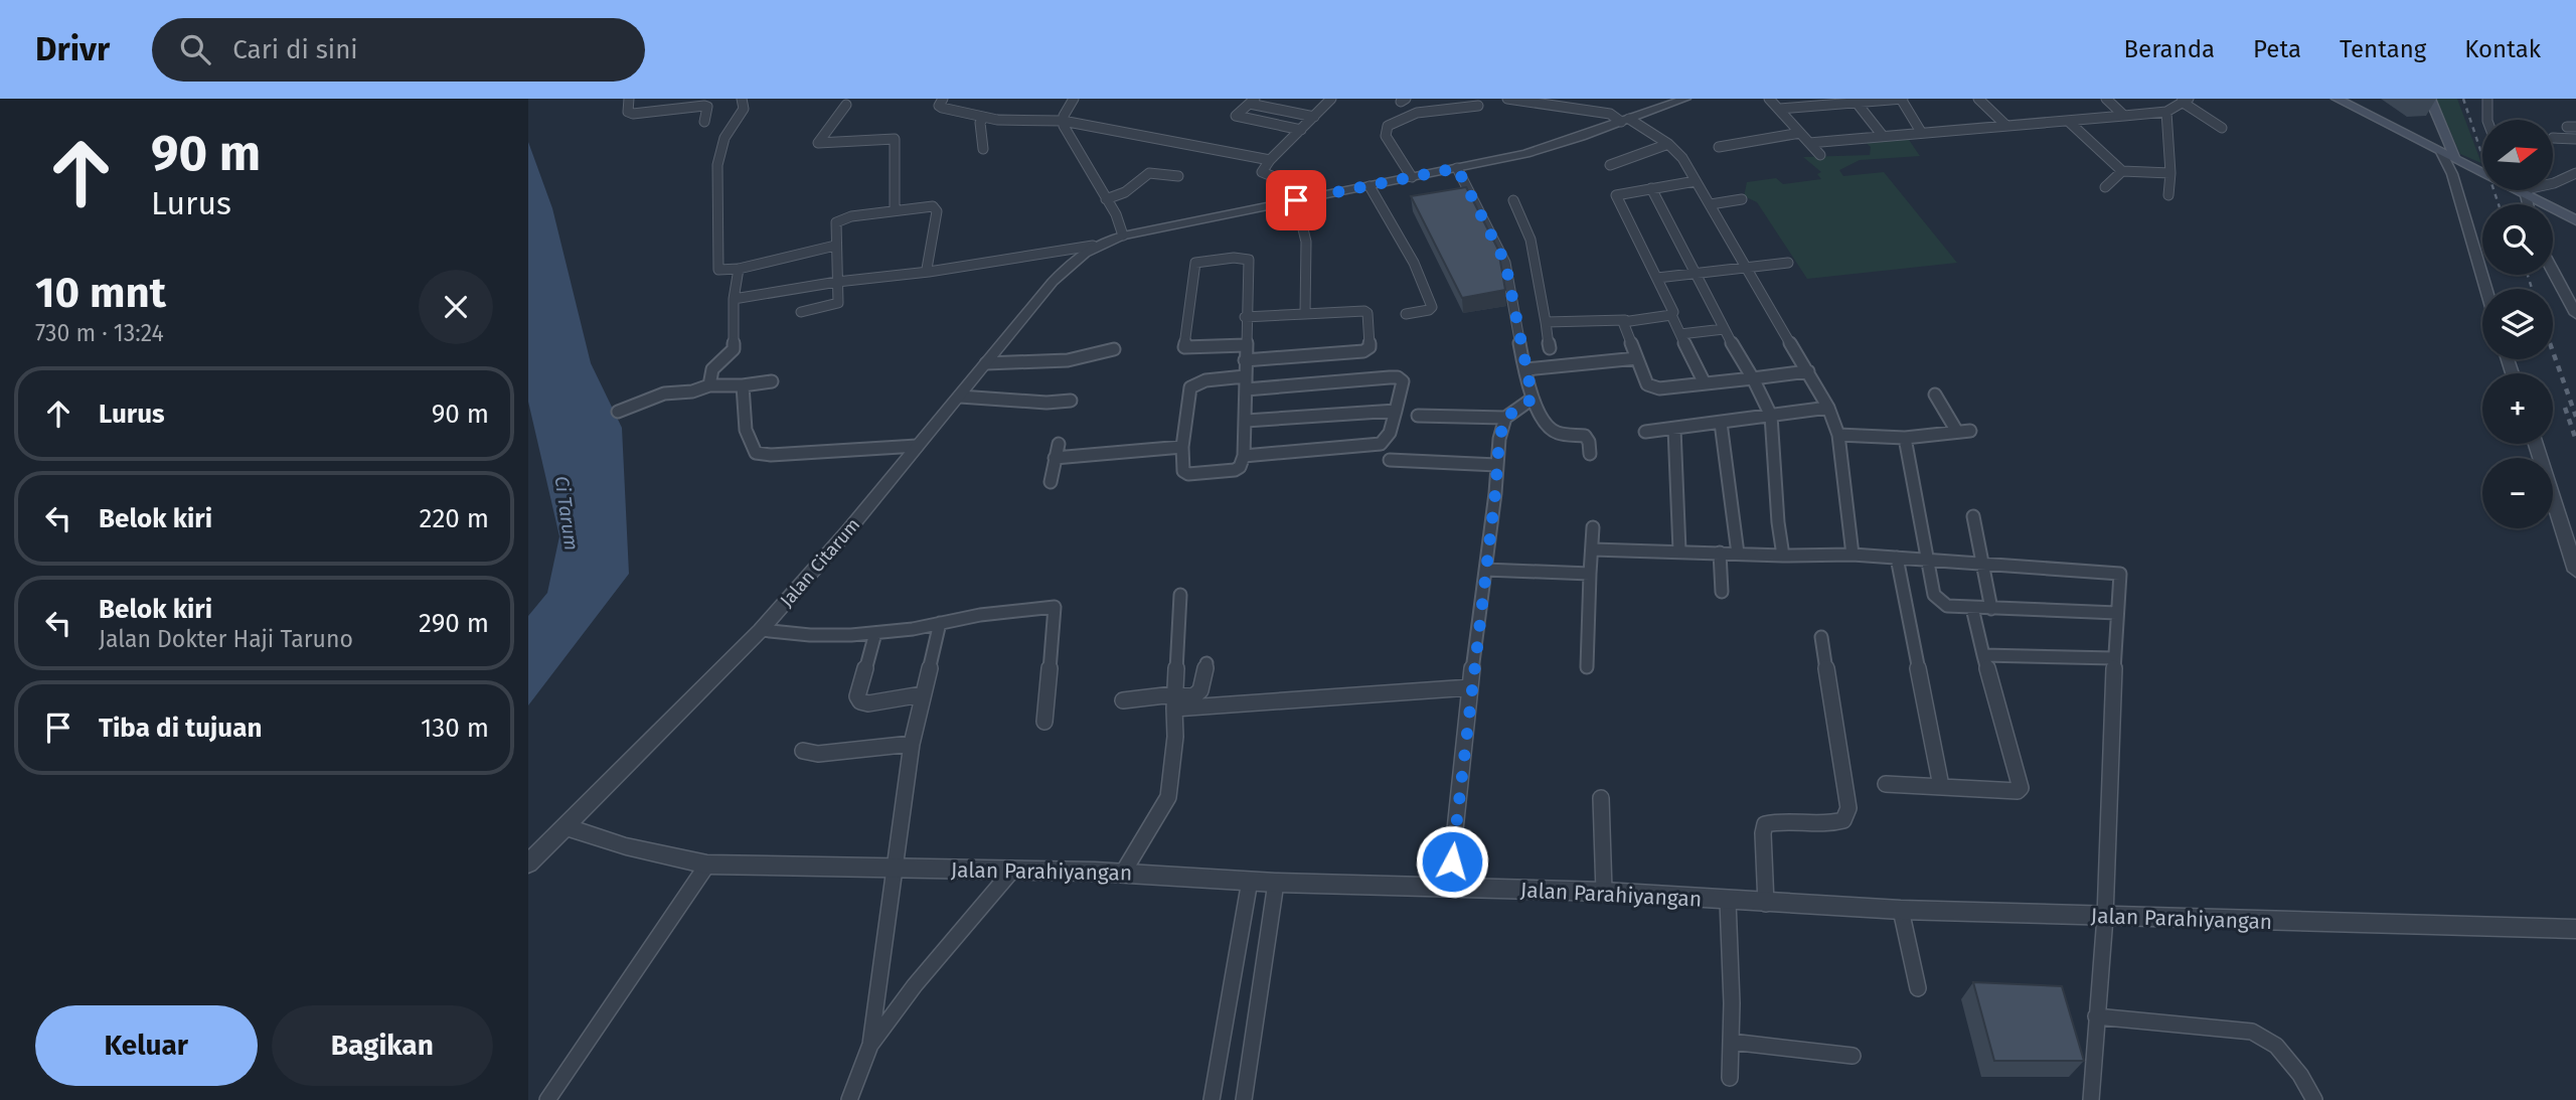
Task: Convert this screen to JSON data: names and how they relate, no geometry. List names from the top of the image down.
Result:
{
  "streets": {
    "street": ["Jalan Citarum", "Jalan Parahiyangan"]
  },
  "crossings": [
    ["Jalan Citarum", "Jalan Parahiyangan"]
  ],
  "water": ["Ci Tarum"],
  "north": "right",
  "page": {
    "header": "Drivr",
    "search": "Cari di sini",
    "nav": [
      "Beranda",
      "Peta",
      "Tentang",
      "Kontak"
    ],
    "turn": ["90 m", "Lurus"],
    "map_buttons": ["+", "−"],
    "heading": ["10 mnt", "730 m · 13:24"],
    "list": [
      {
        "name": "Lurus",
        "value": "90 m"
      },
      {
        "name": "Belok kiri",
        "value": "220 m"
      },
      {
        "name": "Belok kiri",
        "note": "Jalan Dokter Haji Taruno",
        "value": "290 m"
      },
      {
        "name": "Tiba di tujuan",
        "value": "130 m"
      }
    ],
    "buttons": ["Keluar", "Bagikan"]
  }
}
